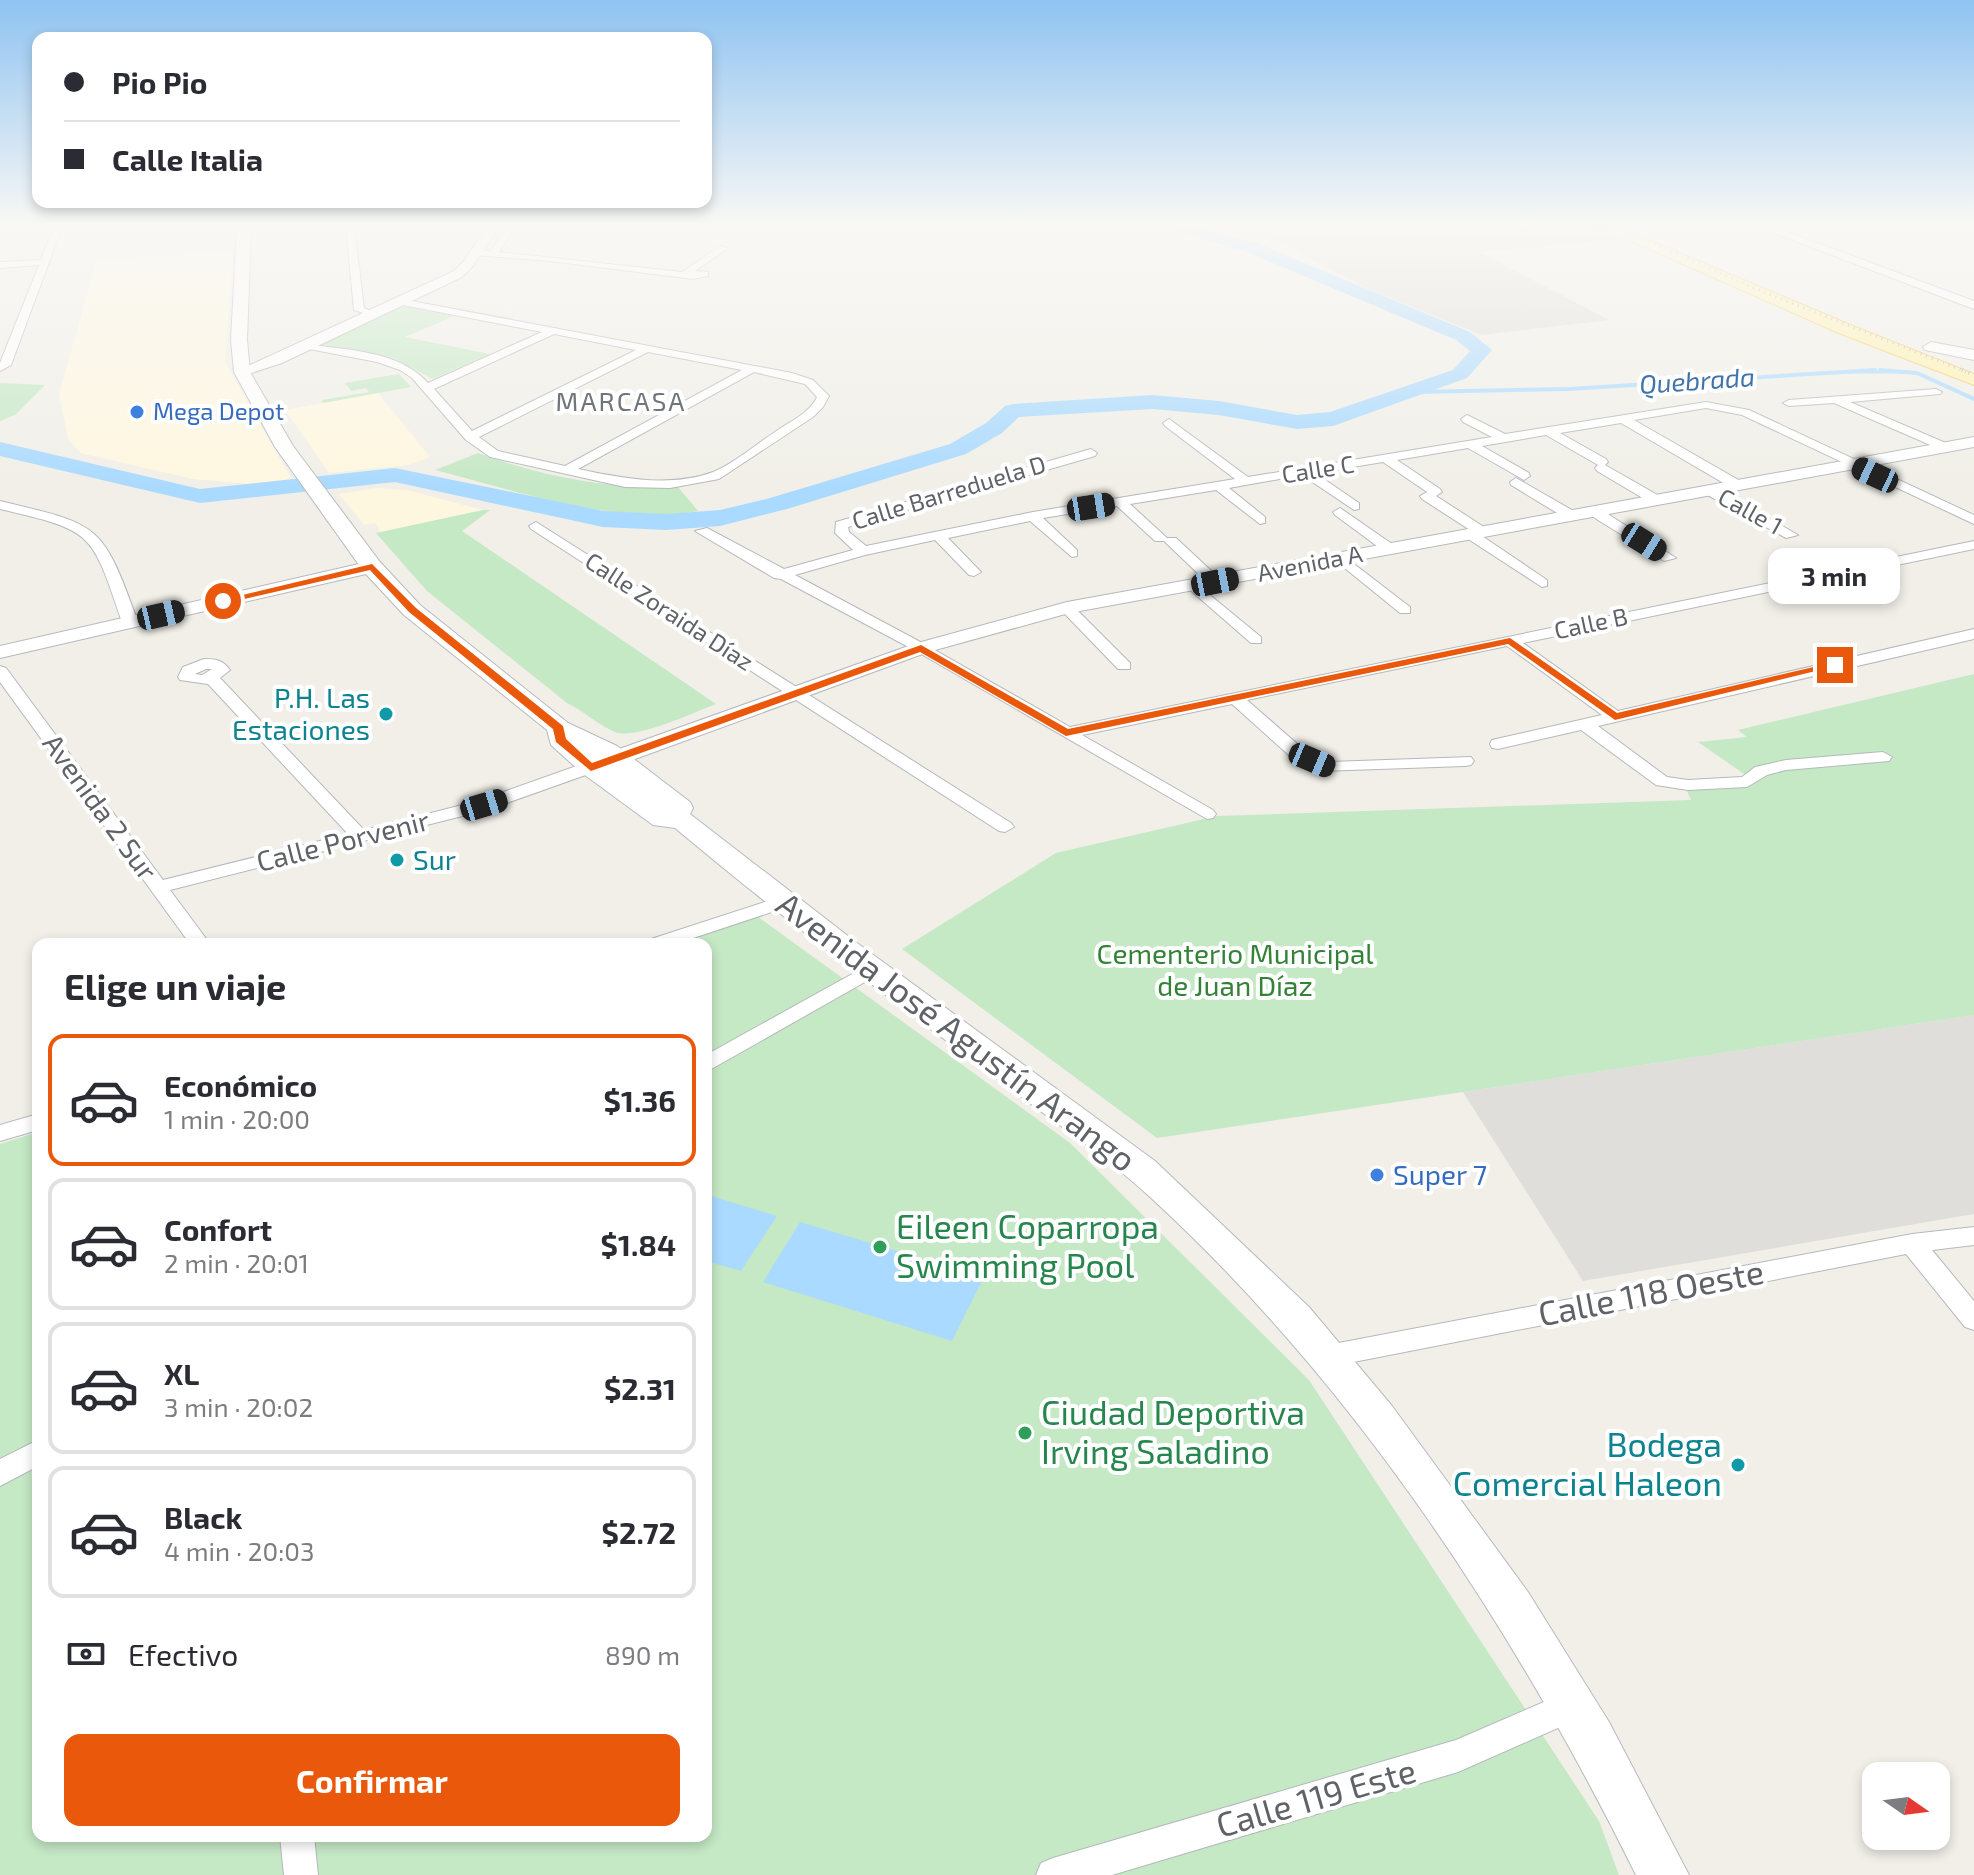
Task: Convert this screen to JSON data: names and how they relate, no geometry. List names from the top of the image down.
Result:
{
  "streets": {
    "main road": ["Avenida José Agustín Arango"],
    "street": [
      "Calle C",
      "Calle Barreduela D",
      "Calle 1",
      "Avenida A",
      "Calle Zoraida Díaz",
      "Calle B",
      "Avenida 2 Sur",
      "Calle Porvenir",
      "Calle 118 Oeste",
      "Calle 119 Este"
    ]
  },
  "crossings": [
    ["Calle C", "Calle Barreduela D"],
    ["Calle C", "Avenida A"],
    ["Calle 1", "Avenida A"],
    ["Avenida A", "Calle Zoraida Díaz"],
    ["Avenida A", "Calle Porvenir"],
    ["Avenida A", "Avenida José Agustín Arango"],
    ["Avenida 2 Sur", "Calle Porvenir"],
    ["Calle Porvenir", "Avenida José Agustín Arango"],
    ["Avenida José Agustín Arango", "Calle 118 Oeste"],
    ["Avenida José Agustín Arango", "Calle 119 Este"]
  ],
  "districts": ["MARCASA"],
  "water": ["Quebrada"],
  "parks": ["Cementerio Municipal de Juan Díaz"],
  "places": [
    "Mega Depot",
    "P.H. Las Estaciones",
    "Sur",
    "Super 7",
    "Eileen Coparropa Swimming Pool",
    "Ciudad Deportiva Irving Saladino",
    "Bodega Comercial Haleon"
  ],
  "north": "right",
  "page": {
    "banner": ["Pio Pio", "Calle Italia"],
    "bubble": "3 min",
    "heading": "Elige un viaje",
    "list": [
      {
        "name": "Económico",
        "note": "1 min · 20:00",
        "value": "$1.36"
      },
      {
        "name": "Confort",
        "note": "2 min · 20:01",
        "value": "$1.84"
      },
      {
        "name": "XL",
        "note": "3 min · 20:02",
        "value": "$2.31"
      },
      {
        "name": "Black",
        "note": "4 min · 20:03",
        "value": "$2.72"
      }
    ],
    "pay": ["Efectivo", "890 m"],
    "buttons": "Confirmar"
  }
}
